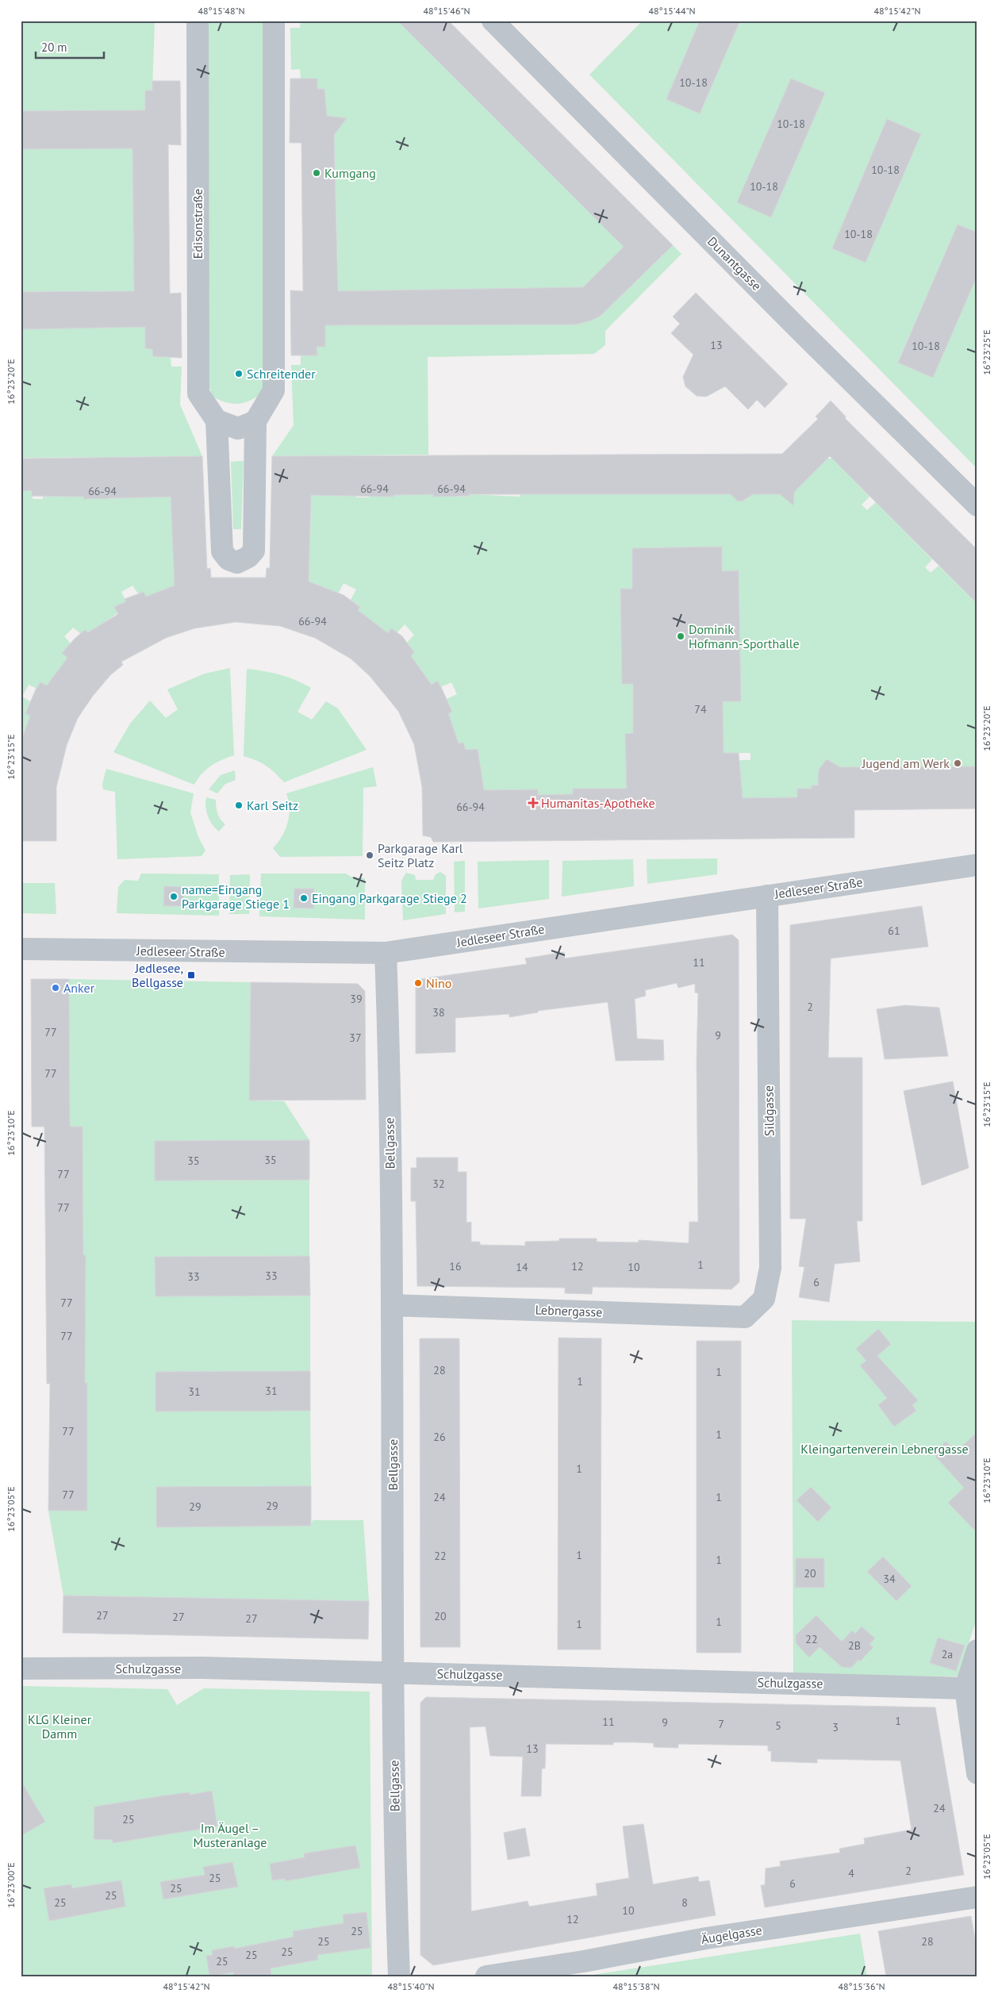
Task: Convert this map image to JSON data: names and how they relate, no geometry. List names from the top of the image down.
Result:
{
  "streets": {
    "street": [
      "Edisonstraße",
      "Dunantgasse",
      "Jedleseer Straße",
      "Sildgasse",
      "Bellgasse",
      "Lebnergasse",
      "Schulzgasse",
      "Äugelgasse"
    ]
  },
  "crossings": [
    ["Jedleseer Straße", "Sildgasse"],
    ["Jedleseer Straße", "Bellgasse"],
    ["Sildgasse", "Lebnergasse"],
    ["Bellgasse", "Lebnergasse"],
    ["Bellgasse", "Schulzgasse"]
  ],
  "parks": ["Kleingartenverein Lebnergasse", "KLG Kleiner Damm", "Im Äugel – Musteranlage"],
  "places": {
    "other": [
      "Kumgang",
      "Schreitender",
      "Dominik Hofmann-Sporthalle",
      "Jugend am Werk",
      "Karl Seitz",
      "Parkgarage Karl Seitz Platz",
      "name=Eingang Parkgarage Stiege 1",
      "Eingang Parkgarage Stiege 2",
      "Nino",
      "Anker"
    ],
    "health": ["Humanitas-Apotheke"],
    "transit": ["Jedlesee, Bellgasse"]
  },
  "house_numbers": [
    "10-18",
    "10-18",
    "10-18",
    "10-18",
    "10-18",
    "13",
    "10-18",
    "66-94",
    "66-94",
    "66-94",
    "66-94",
    "74",
    "66-94",
    "61",
    "11",
    "39",
    "2",
    "38",
    "77",
    "9",
    "37",
    "77",
    "35",
    "35",
    "77",
    "32",
    "77",
    "1",
    "16",
    "12",
    "14",
    "10",
    "33",
    "33",
    "6",
    "77",
    "77",
    "28",
    "1",
    "1",
    "31",
    "31",
    "77",
    "1",
    "26",
    "1",
    "77",
    "24",
    "1",
    "29",
    "29",
    "1",
    "22",
    "1",
    "20",
    "34",
    "27",
    "20",
    "27",
    "27",
    "1",
    "1",
    "22",
    "2B",
    "2a",
    "1",
    "11",
    "9",
    "7",
    "5",
    "3",
    "13",
    "24",
    "25",
    "2",
    "4",
    "25",
    "6",
    "25",
    "25",
    "25",
    "8",
    "10",
    "12",
    "25",
    "25",
    "28",
    "25",
    "25",
    "25"
  ],
  "scale_bar": "20 m",
  "coordinates": [
    "48°15'48\"N",
    "48°15'46\"N",
    "48°15'44\"N",
    "48°15'42\"N",
    "16°23'25\"E",
    "16°23'20\"E",
    "16°23'15\"E",
    "16°23'10\"E",
    "16°23'05\"E",
    "16°23'00\"E",
    "48°15'40\"N",
    "48°15'38\"N",
    "48°15'36\"N"
  ]
}
